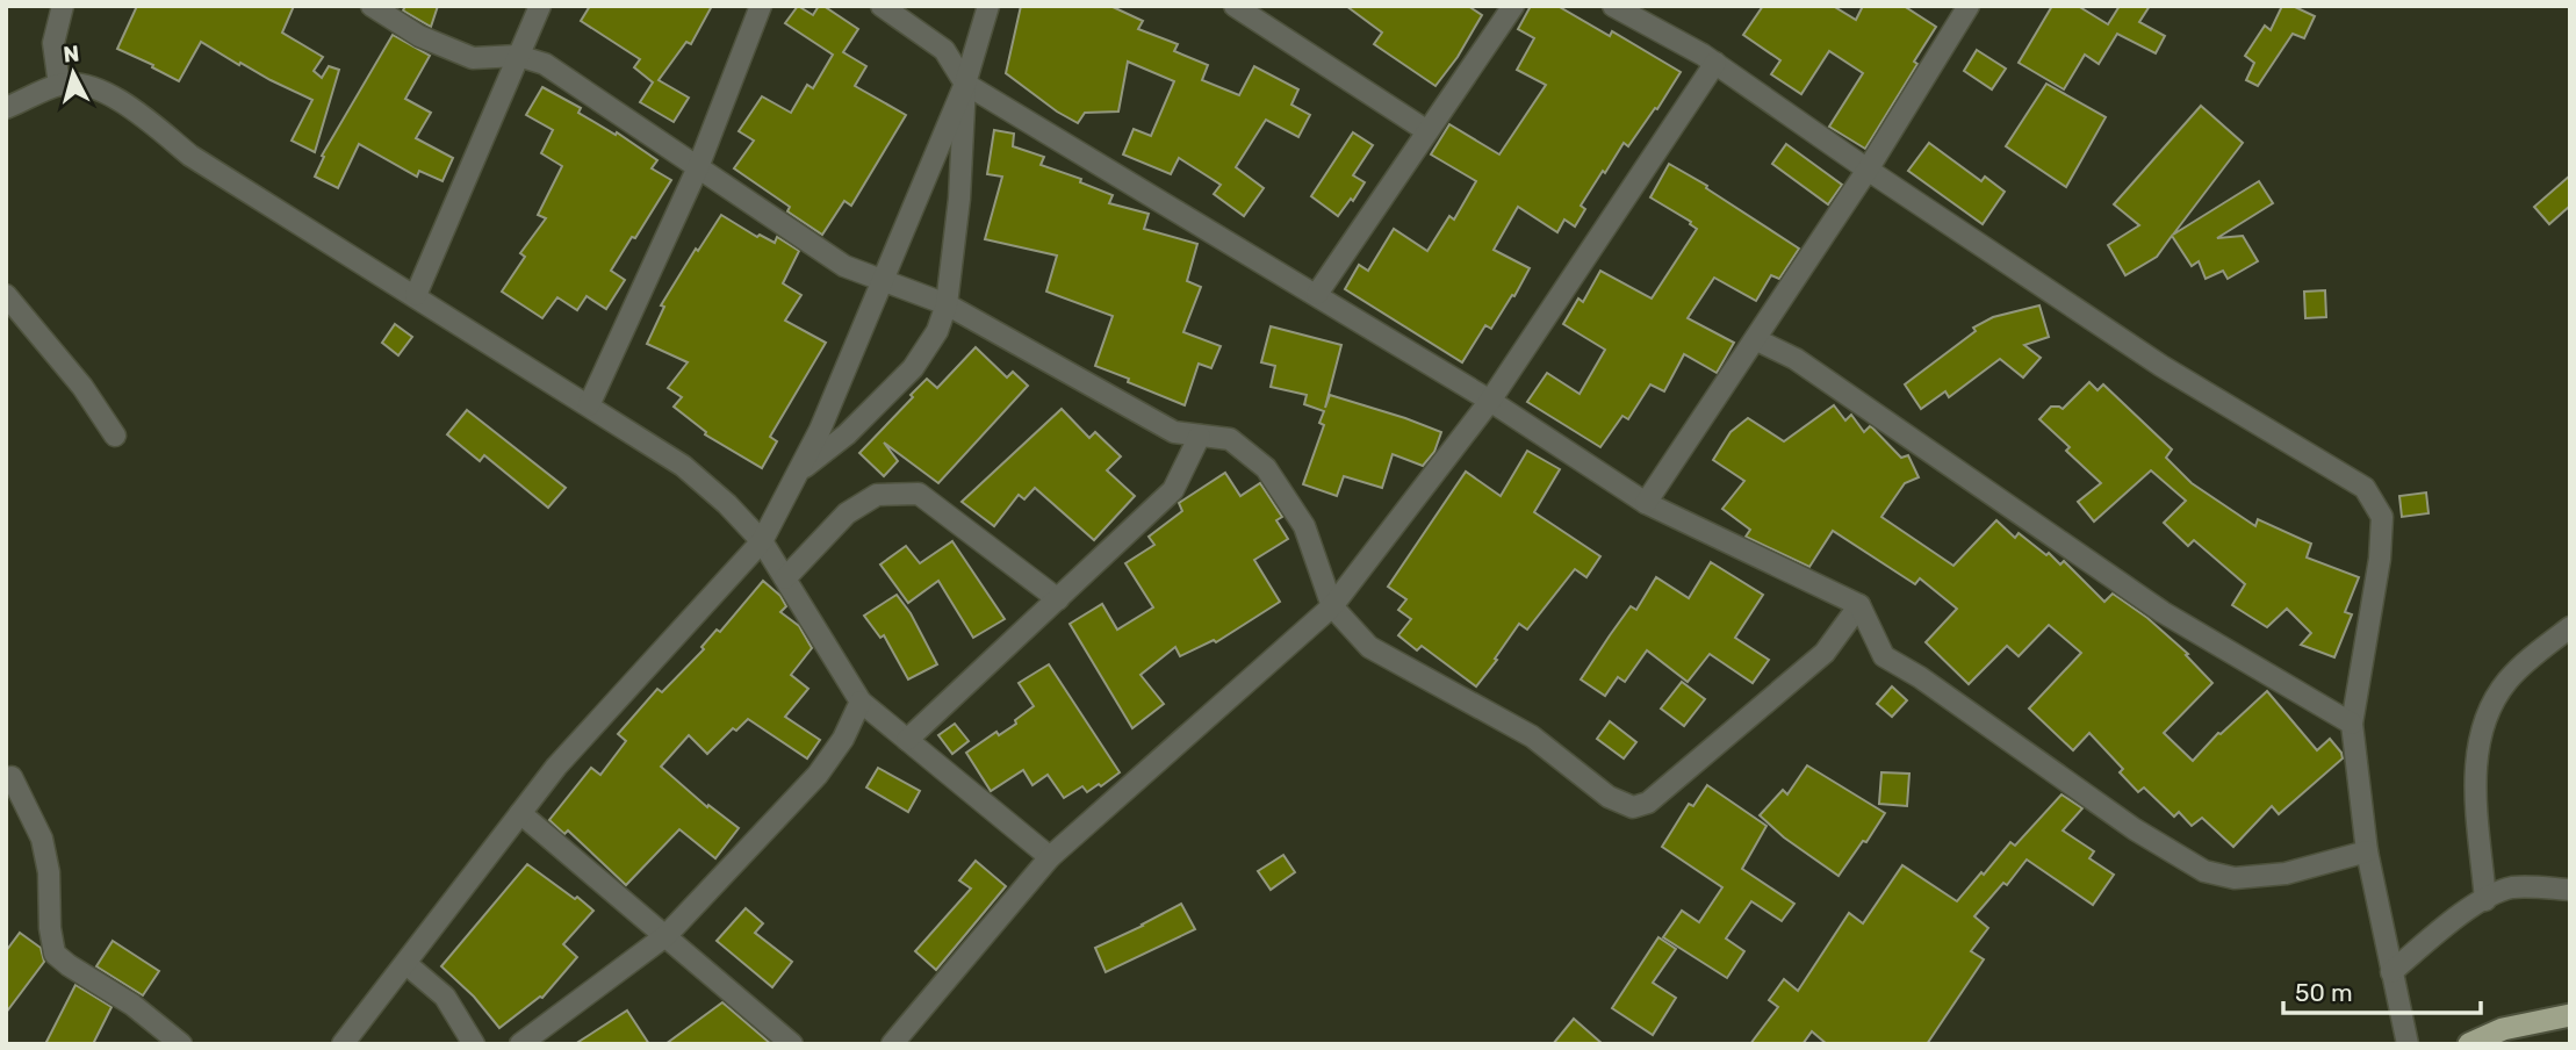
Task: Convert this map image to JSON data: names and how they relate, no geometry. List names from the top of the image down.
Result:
{
  "scale_bar": "50 m",
  "north": "top"
}
